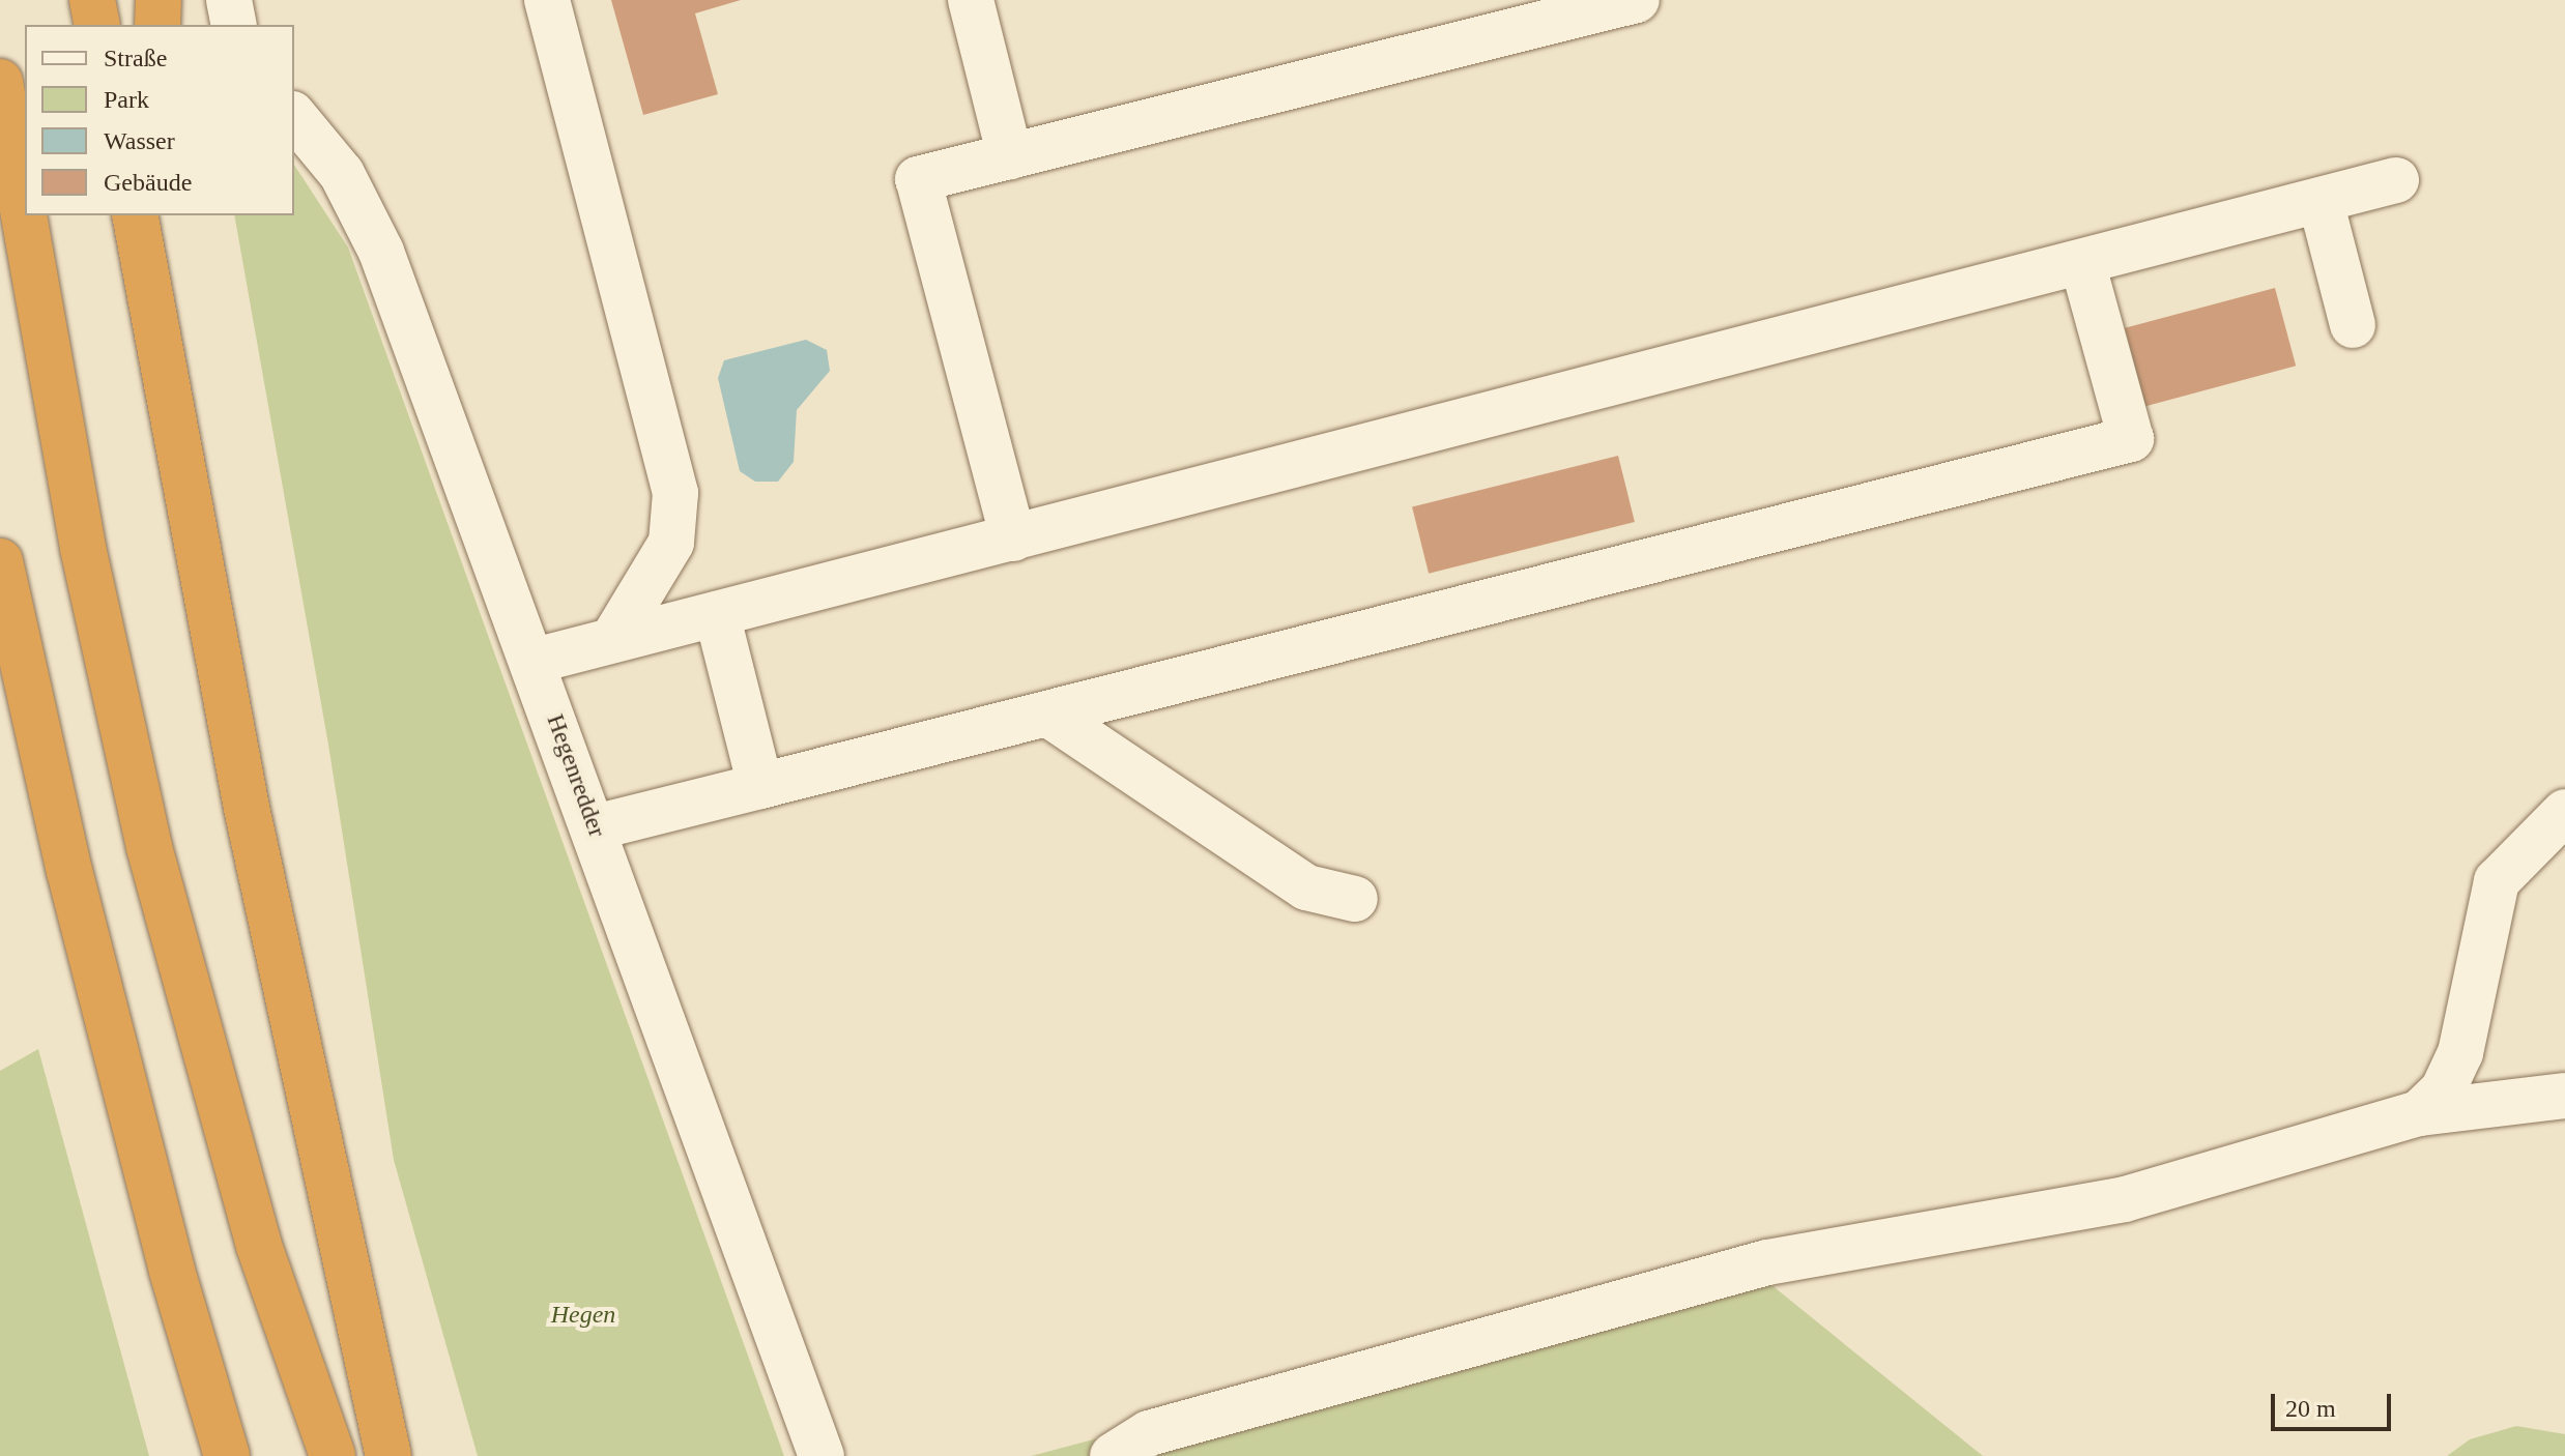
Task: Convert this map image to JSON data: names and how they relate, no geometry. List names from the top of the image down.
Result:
{
  "streets": {
    "street": ["Hegenredder"]
  },
  "parks": ["Hegen"],
  "legend": [
    "Straße",
    "Park",
    "Wasser",
    "Gebäude"
  ],
  "scale_bar": "20 m"
}
